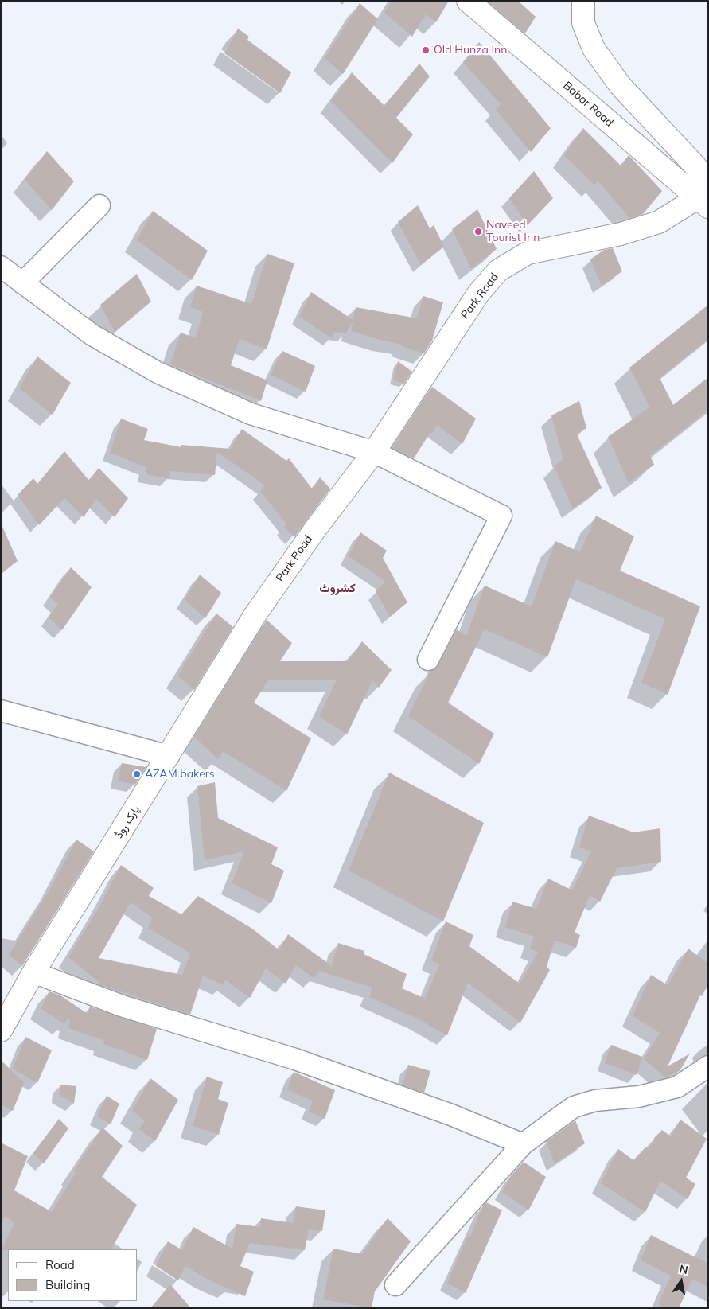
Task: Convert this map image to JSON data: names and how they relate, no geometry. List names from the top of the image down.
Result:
{
  "streets": {
    "main road": ["Babar Road", "Park Road", "پارک روڈ"]
  },
  "crossings": [
    ["Babar Road", "Park Road"],
    ["Park Road", "پارک روڈ"]
  ],
  "districts": ["کشروٹ"],
  "places": ["Old Hunza Inn", "Naveed Tourist Inn", "AZAM bakers"],
  "legend": ["Road", "Building"],
  "north": "top"
}
